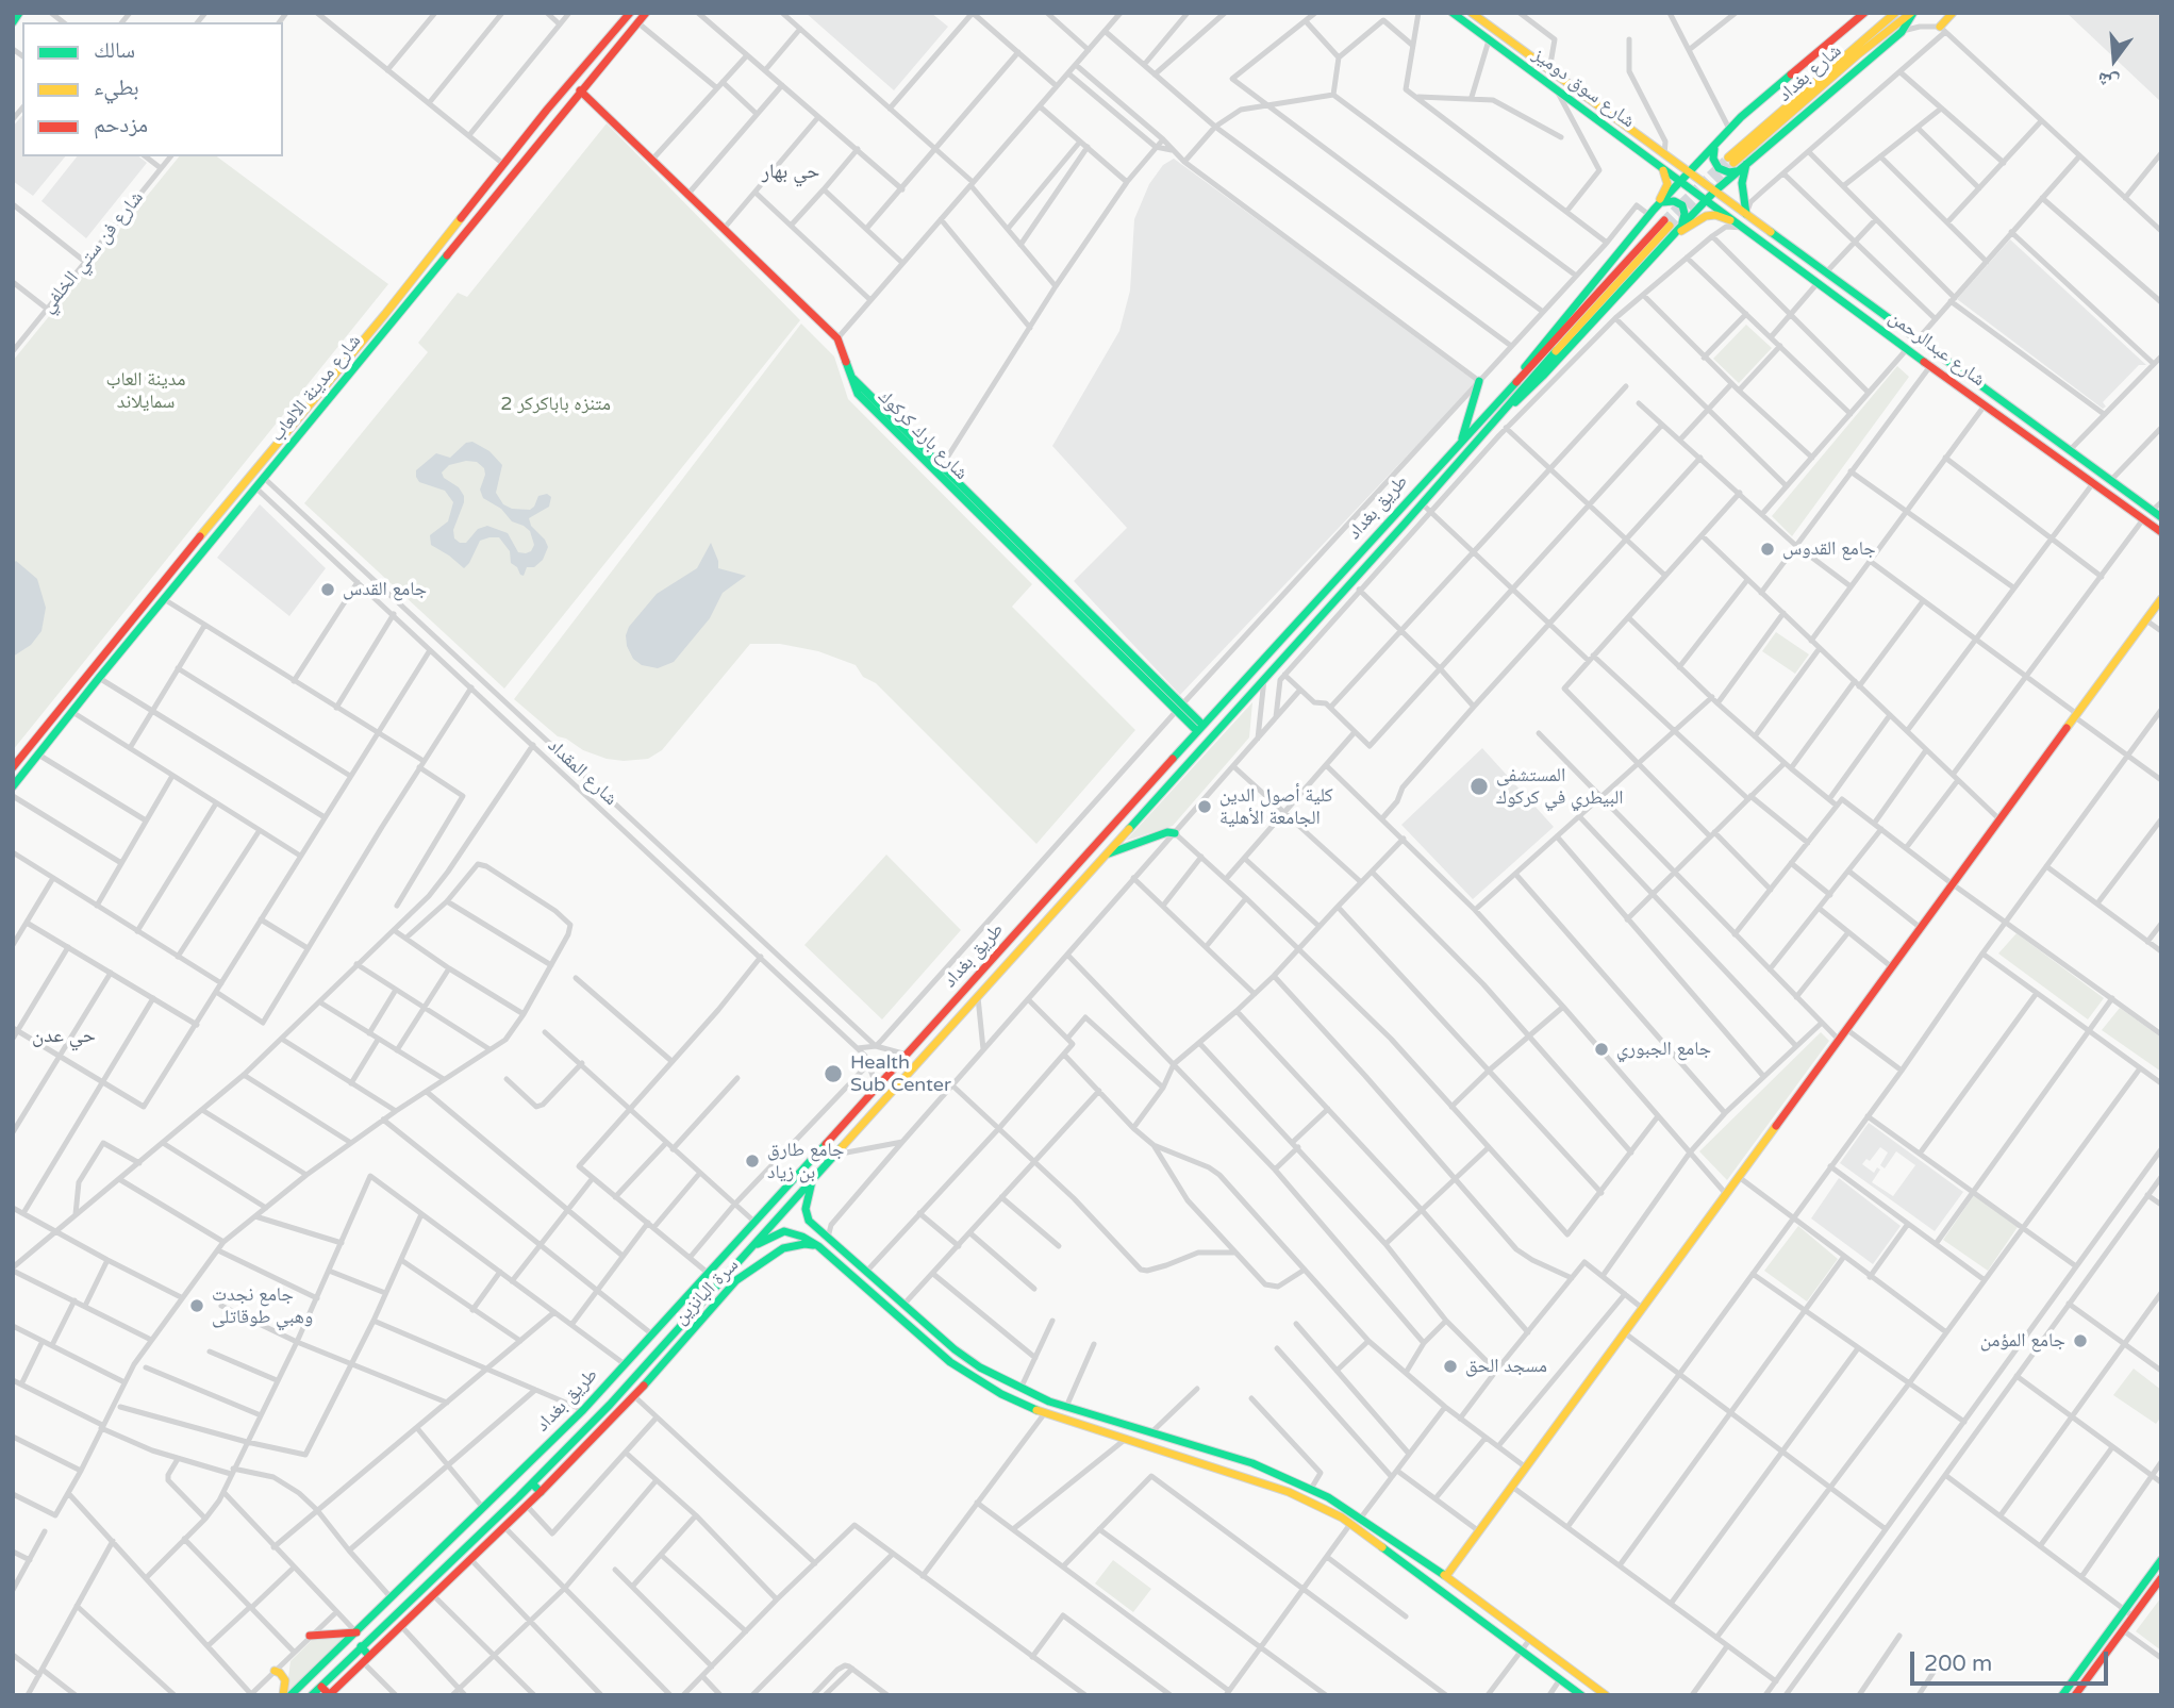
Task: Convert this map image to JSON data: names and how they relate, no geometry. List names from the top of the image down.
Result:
{
  "streets": {
    "main road": [
      "شارع بغداد",
      "شارع سوق دوميز",
      "شارع عبدالرحمن",
      "شارع مدينة الالعاب",
      "شارع بارك كركوك",
      "طريق بغداد",
      "سرة البانزين"
    ],
    "street": ["شارع فن ستي الخلفي", "شارع المقداد"]
  },
  "crossings": [
    ["شارع سوق دوميز", "شارع عبدالرحمن"],
    ["شارع مدينة الالعاب", "شارع بارك كركوك"],
    ["شارع مدينة الالعاب", "شارع المقداد"],
    ["طريق بغداد", "شارع المقداد"]
  ],
  "districts": ["حي بهار", "حي عدن"],
  "parks": ["مدينة العاب سمايلاند", "متنزه باباكركر 2"],
  "places": [
    "جامع القدوس",
    "جامع القدس",
    "المستشفى البيطري في كركوك",
    "كلية أصول الدين الجامعة الأهلية",
    "جامع الجبوري",
    "Health Sub Center",
    "جامع طارق بن زياد",
    "جامع نجدت وهبي طوقاتلى",
    "جامع المؤمن",
    "مسجد الحق"
  ],
  "legend": ["سالك", "بطيء", "مزدحم"],
  "scale_bar": "200 m",
  "north": "bottom"
}
